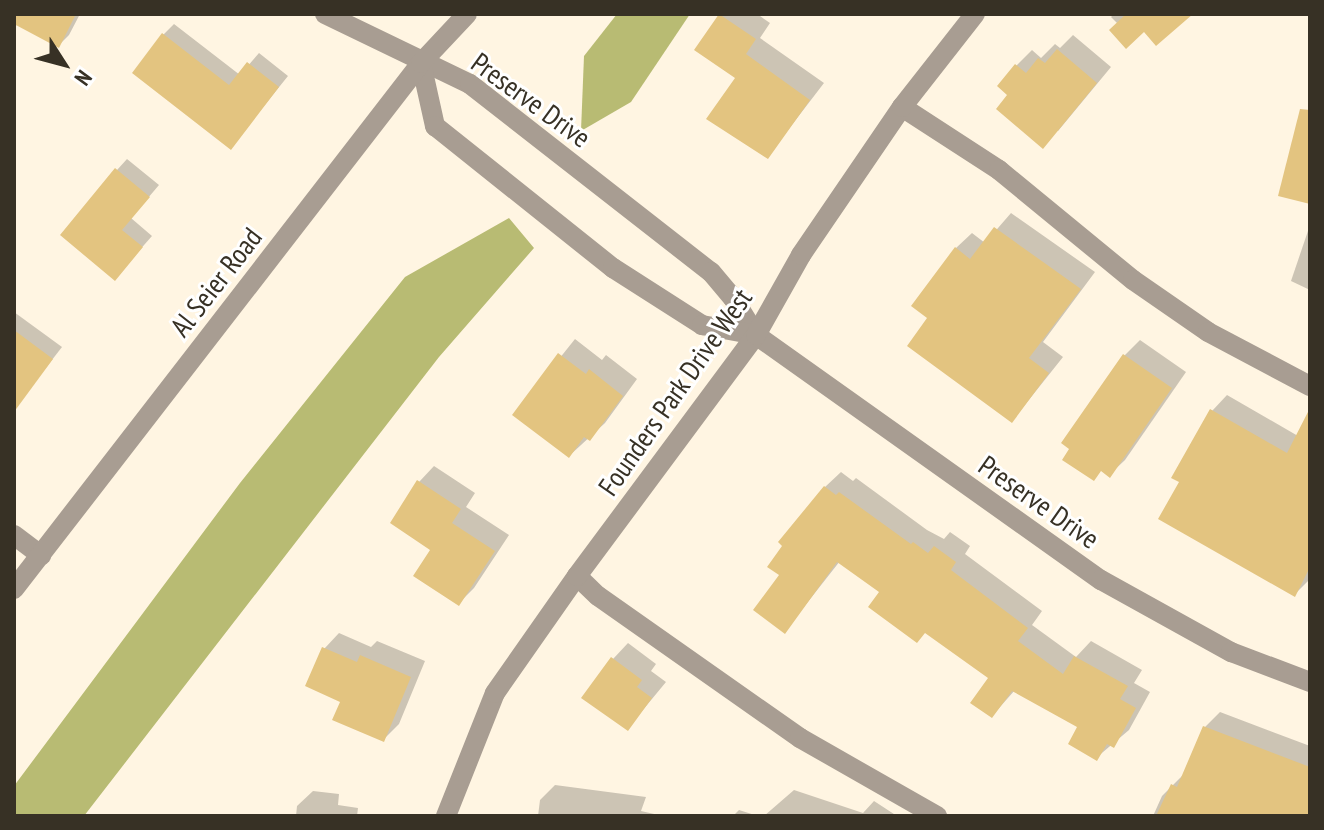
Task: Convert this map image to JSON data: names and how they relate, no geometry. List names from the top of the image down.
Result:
{
  "streets": {
    "street": ["Preserve Drive", "Al Seier Road", "Founders Park Drive West"]
  },
  "crossings": [
    ["Preserve Drive", "Al Seier Road"],
    ["Preserve Drive", "Founders Park Drive West"]
  ],
  "north": "bottom right"
}
